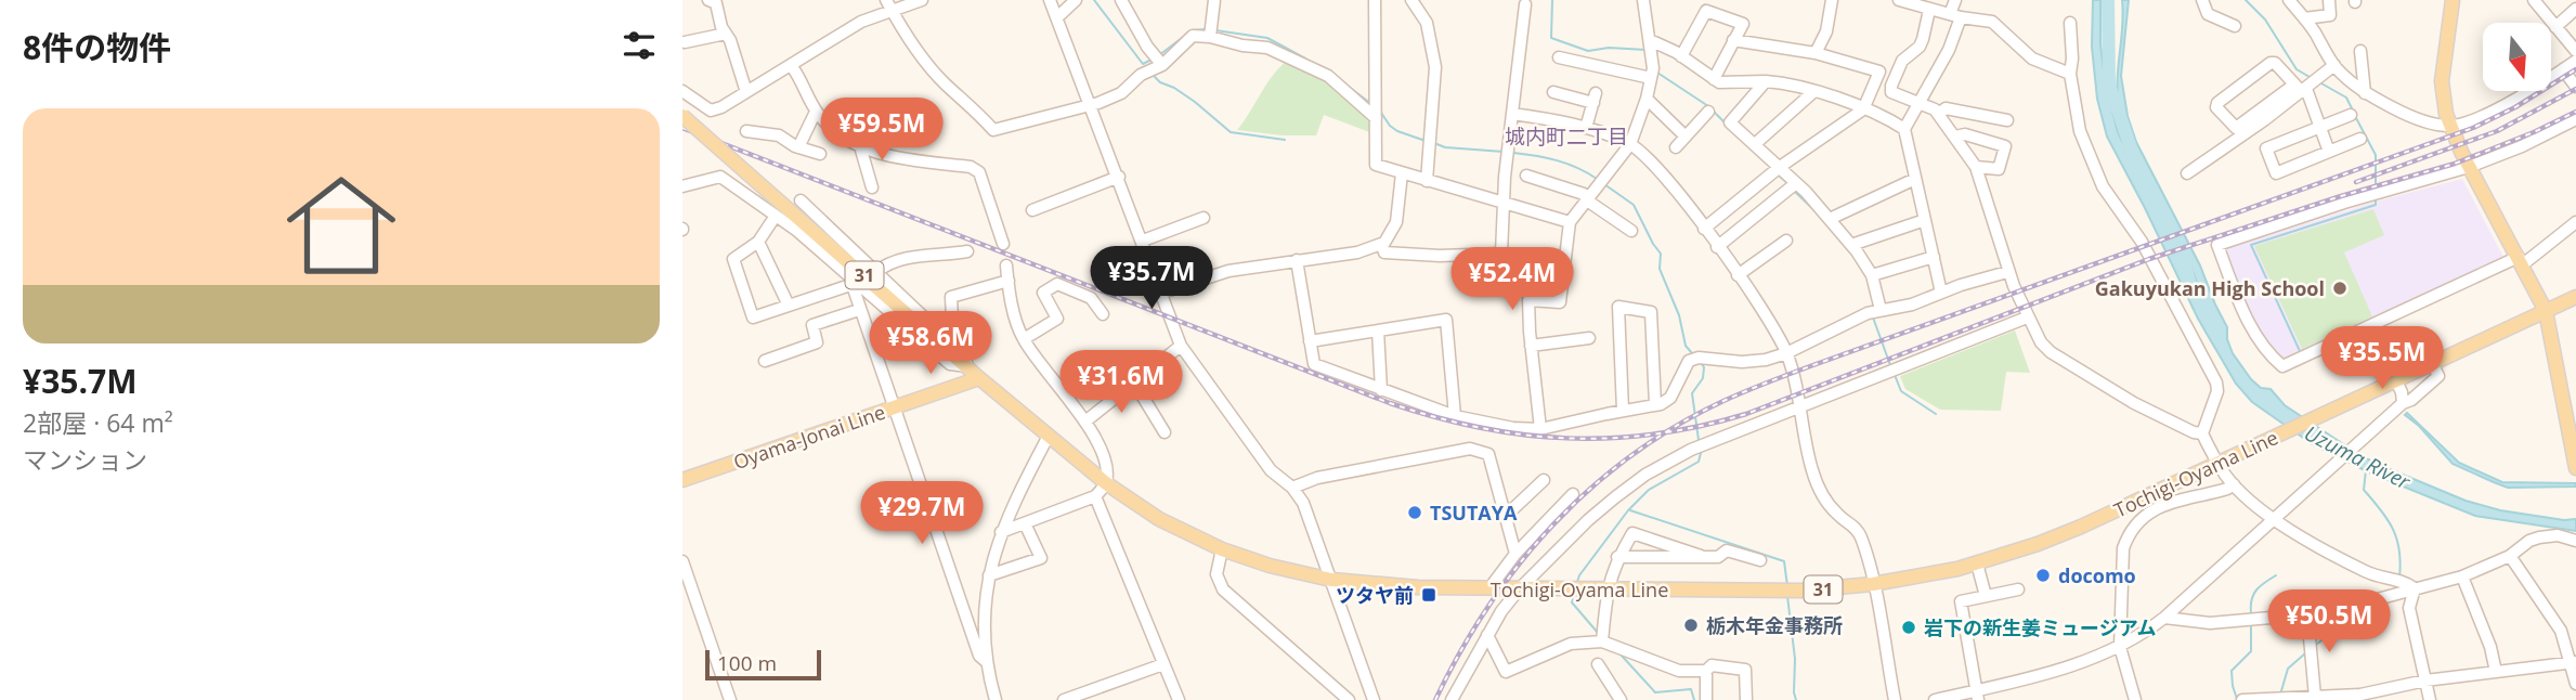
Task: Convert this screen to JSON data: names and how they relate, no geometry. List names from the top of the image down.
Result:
{
  "streets": {
    "main road": ["31", "Oyama-Jonai Line", "Tochigi-Oyama Line"]
  },
  "crossings": [
    ["Oyama-Jonai Line", "Tochigi-Oyama Line"]
  ],
  "districts": ["城内町二丁目"],
  "water": ["Uzuma River"],
  "places": {
    "other": [
      "Gakuyukan High School",
      "TSUTAYA",
      "docomo",
      "栃木年金事務所",
      "岩下の新生姜ミュージアム"
    ],
    "transit": ["ツタヤ前"]
  },
  "scale_bar": "100 m",
  "north": "bottom",
  "page": {
    "heading": "8件の物件",
    "list": [
      {
        "name": "¥35.7M",
        "note": "2部屋 · 64 m² · マンション"
      }
    ],
    "price": [
      "¥59.5M",
      "¥35.7M",
      "¥52.4M",
      "¥58.6M",
      "¥35.5M",
      "¥31.6M",
      "¥29.7M",
      "¥50.5M"
    ],
    "scale": "100 m"
  }
}
